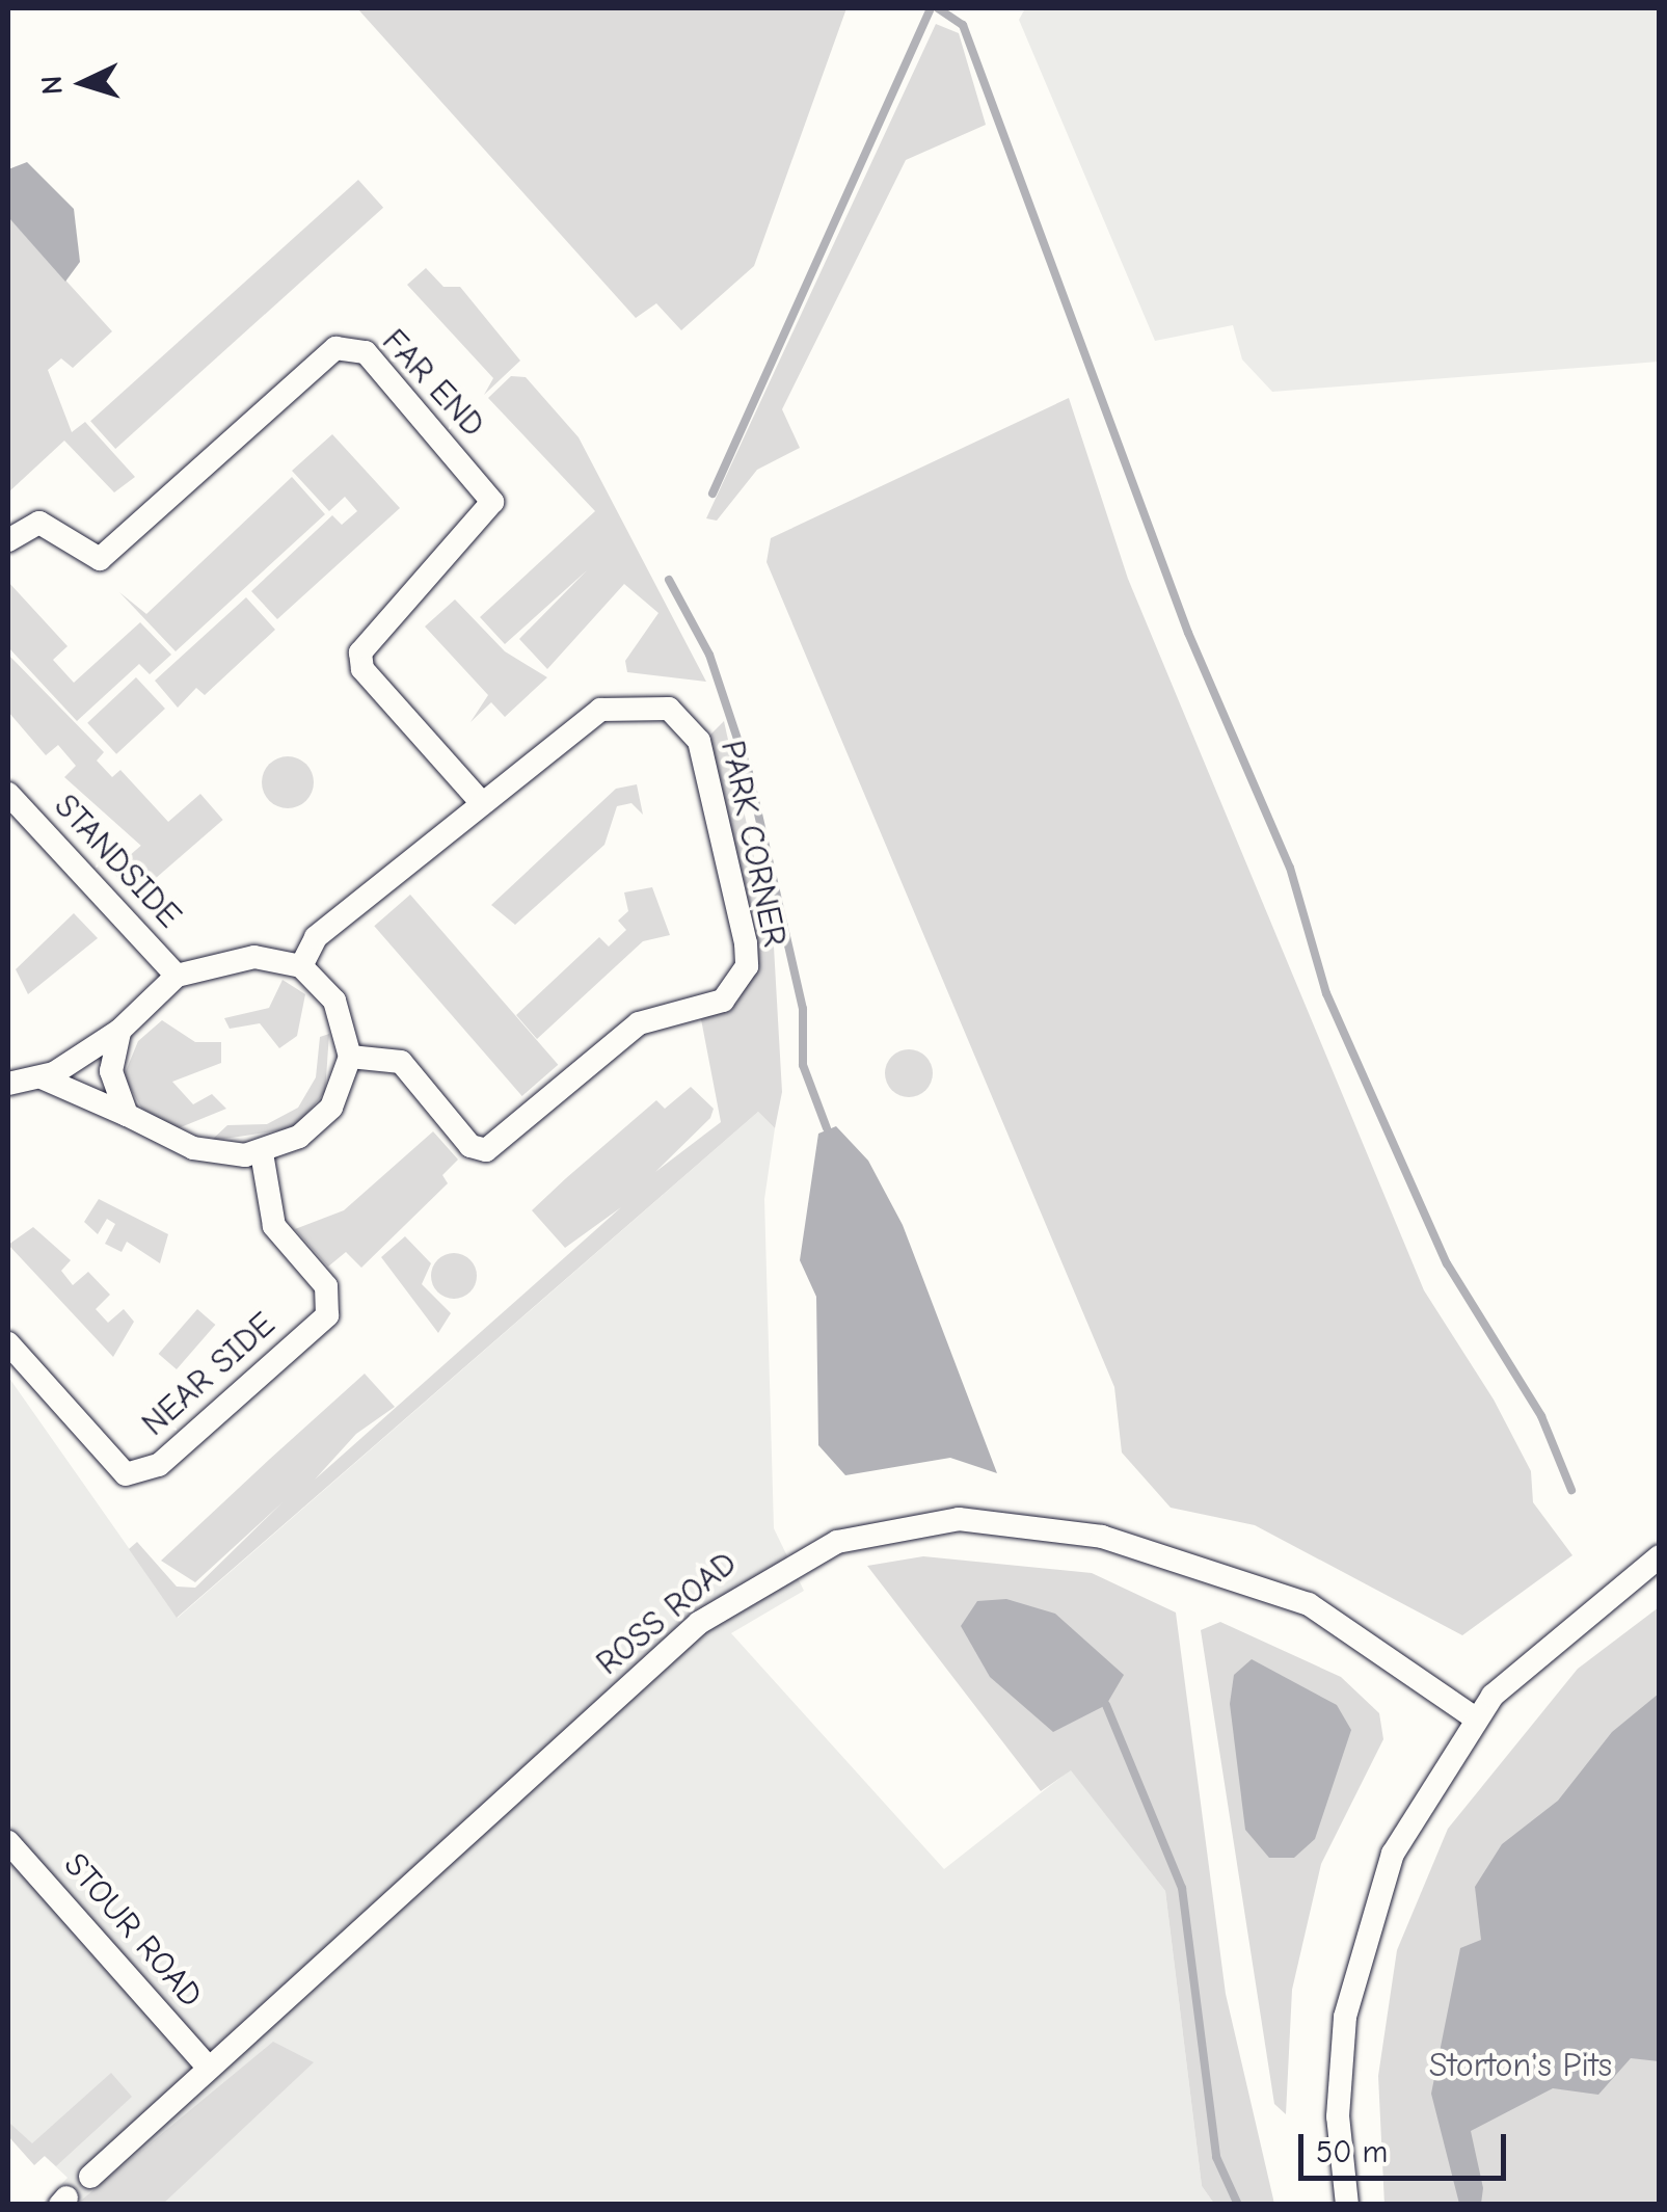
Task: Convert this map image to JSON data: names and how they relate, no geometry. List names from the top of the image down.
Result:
{
  "streets": {
    "street": [
      "FAR END",
      "PARK CORNER",
      "STANDSIDE",
      "NEAR SIDE",
      "ROSS ROAD",
      "STOUR ROAD"
    ]
  },
  "crossings": [
    ["FAR END", "PARK CORNER"],
    ["PARK CORNER", "STANDSIDE"],
    ["PARK CORNER", "NEAR SIDE"],
    ["STANDSIDE", "NEAR SIDE"],
    ["ROSS ROAD", "STOUR ROAD"]
  ],
  "parks": ["Storton's Pits"],
  "scale_bar": "50 m",
  "north": "left"
}
